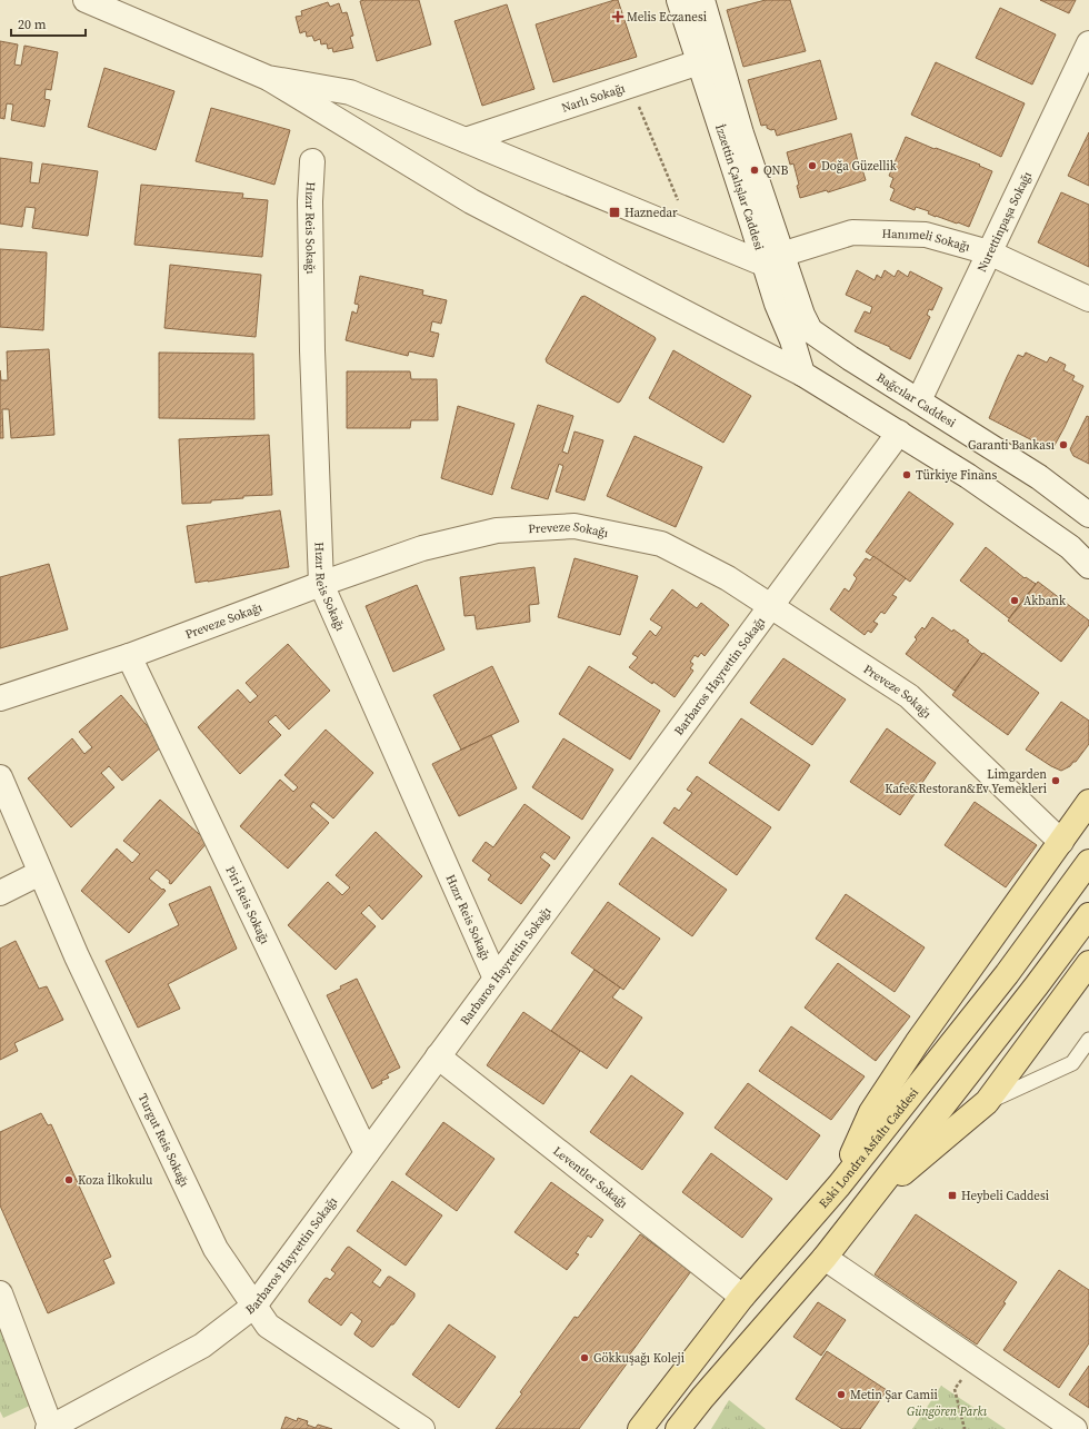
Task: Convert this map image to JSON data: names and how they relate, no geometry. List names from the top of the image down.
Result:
{
  "streets": {
    "main road": ["Eski Londra Asfaltı Caddesi"],
    "street": [
      "Narlı Sokağı",
      "İzzettin Çalışlar Caddesi",
      "Nurettinpaşa Sokağı",
      "Hızır Reis Sokağı",
      "Hanımeli Sokağı",
      "Bağcılar Caddesi",
      "Preveze Sokağı",
      "Barbaros Hayrettin Sokağı",
      "Piri Reis Sokağı",
      "Turgut Reis Sokağı",
      "Leventler Sokağı"
    ]
  },
  "crossings": [
    ["Narlı Sokağı", "İzzettin Çalışlar Caddesi"],
    ["İzzettin Çalışlar Caddesi", "Hanımeli Sokağı"],
    ["İzzettin Çalışlar Caddesi", "Bağcılar Caddesi"],
    ["Nurettinpaşa Sokağı", "Hanımeli Sokağı"],
    ["Nurettinpaşa Sokağı", "Bağcılar Caddesi"],
    ["Hızır Reis Sokağı", "Preveze Sokağı"],
    ["Hızır Reis Sokağı", "Barbaros Hayrettin Sokağı"],
    ["Hanımeli Sokağı", "Bağcılar Caddesi"],
    ["Preveze Sokağı", "Barbaros Hayrettin Sokağı"],
    ["Preveze Sokağı", "Piri Reis Sokağı"],
    ["Barbaros Hayrettin Sokağı", "Piri Reis Sokağı"],
    ["Barbaros Hayrettin Sokağı", "Turgut Reis Sokağı"],
    ["Barbaros Hayrettin Sokağı", "Leventler Sokağı"],
    ["Eski Londra Asfaltı Caddesi", "Leventler Sokağı"]
  ],
  "parks": ["Güngören Parkı"],
  "places": {
    "health": ["Melis Eczanesi"],
    "other": [
      "Doğa Güzellik",
      "QNB",
      "Garanti Bankası",
      "Türkiye Finans",
      "Akbank",
      "Limgarden Kafe&Restoran&Ev Yemekleri",
      "Koza İlkokulu",
      "Gökkuşağı Koleji",
      "Metin Şar Camii"
    ],
    "transit": ["Haznedar", "Heybeli Caddesi"]
  },
  "scale_bar": "20 m"
}
